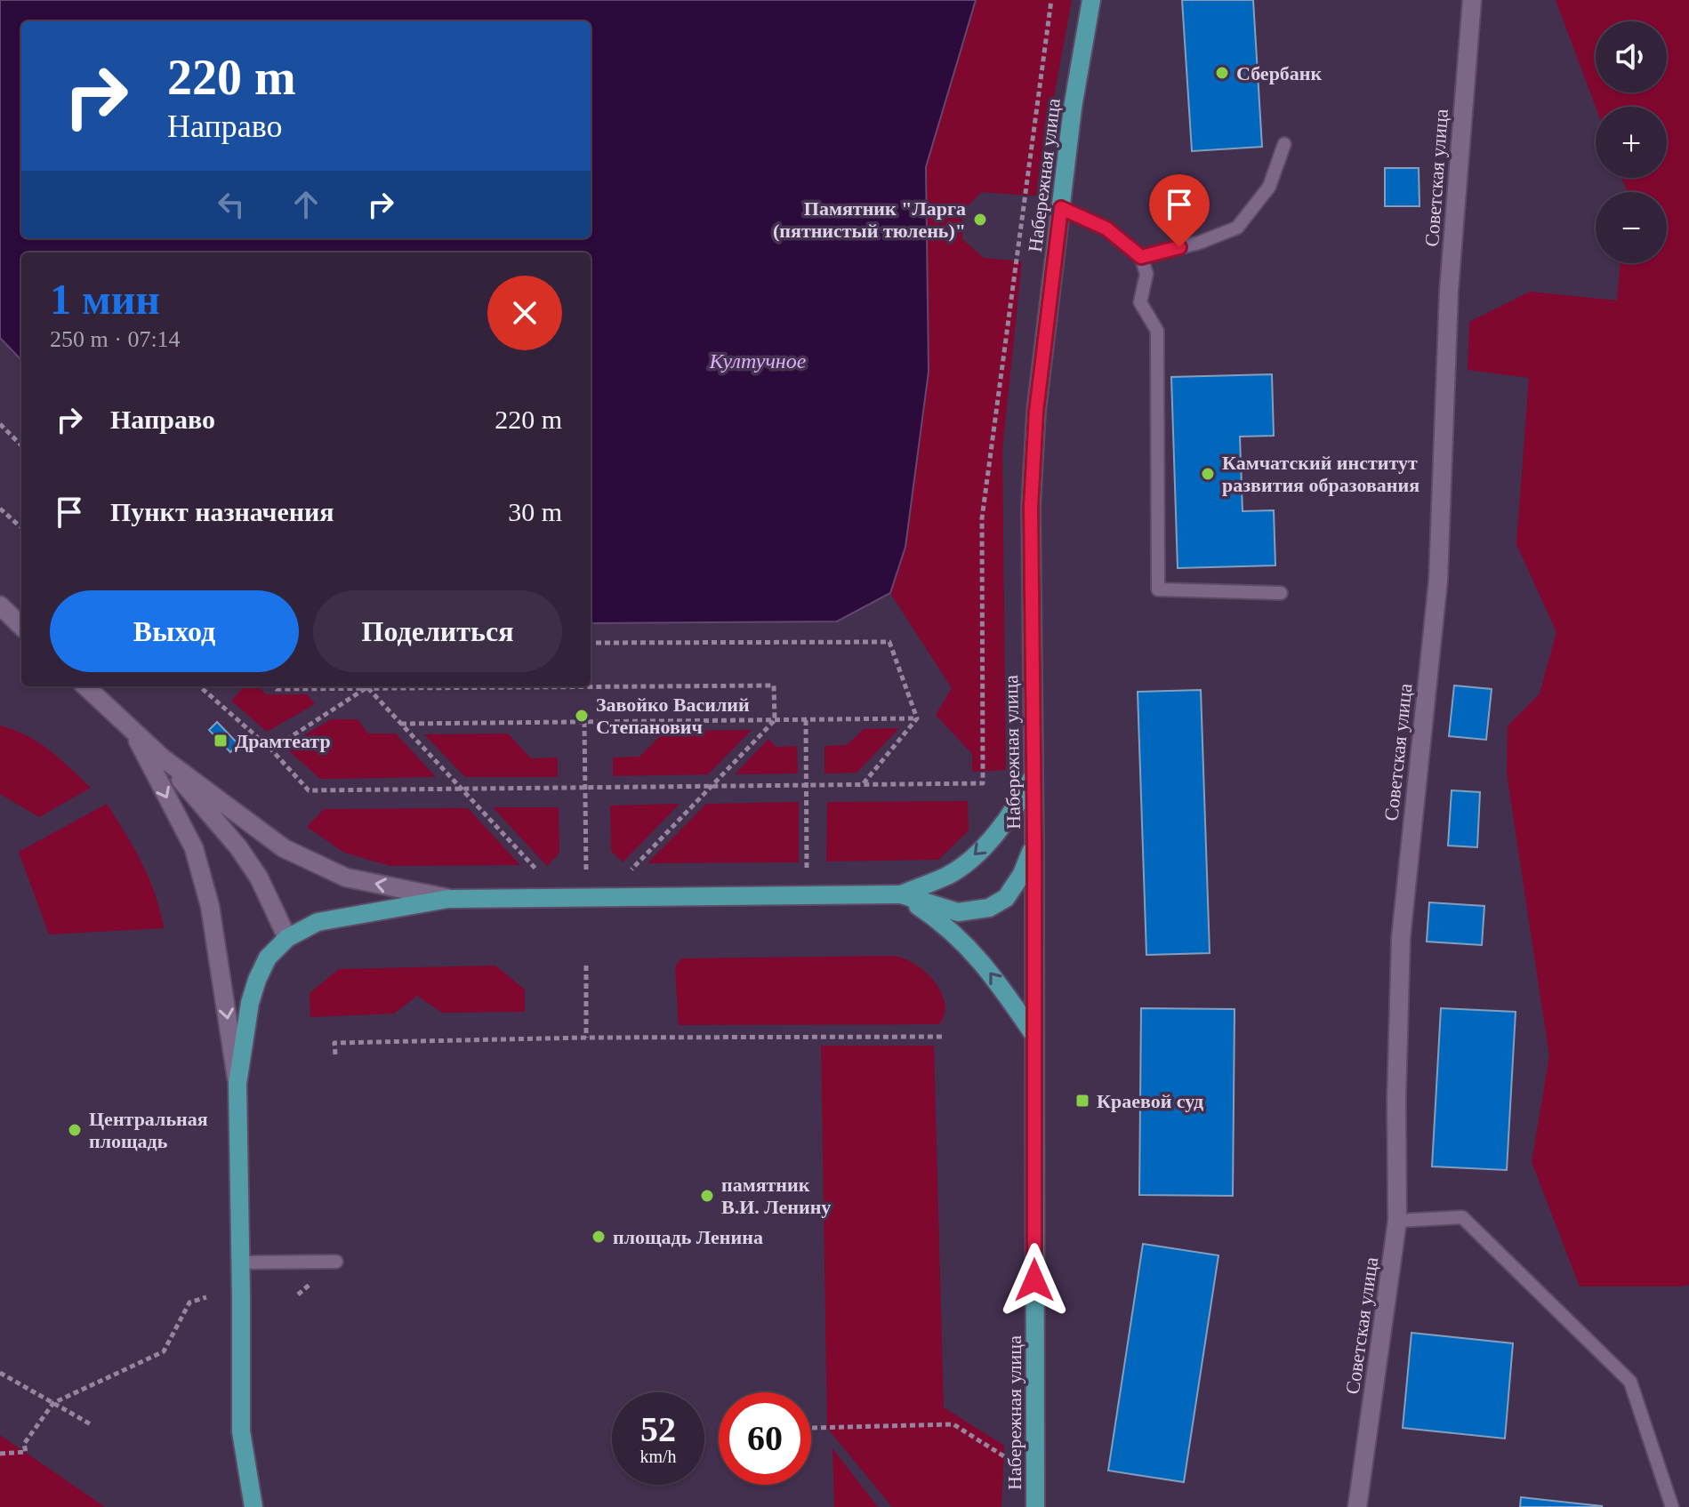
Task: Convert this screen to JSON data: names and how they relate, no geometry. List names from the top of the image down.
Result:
{
  "streets": {
    "main road": ["Набережная улица"],
    "street": ["Советская улица"]
  },
  "water": ["Култучное"],
  "places": {
    "other": [
      "Сбербанк",
      "Памятник \"Ларга (пятнистый тюлень)\"",
      "Камчатский институт развития образования",
      "Завойко Василий Степанович",
      "Центральная площадь",
      "памятник В.И. Ленину",
      "площадь Ленина"
    ],
    "transit": ["Драмтеатр", "Краевой суд"]
  },
  "page": {
    "map_buttons": ["+", "−"],
    "turn": ["220 m", "Направо"],
    "heading": ["1 мин", "250 m · 07:14"],
    "list": [
      {
        "name": "Направо",
        "value": "220 m"
      },
      {
        "name": "Пункт назначения",
        "value": "30 m"
      }
    ],
    "buttons": ["Выход", "Поделиться"],
    "speed": "52 km/h",
    "limit": "60"
  }
}
